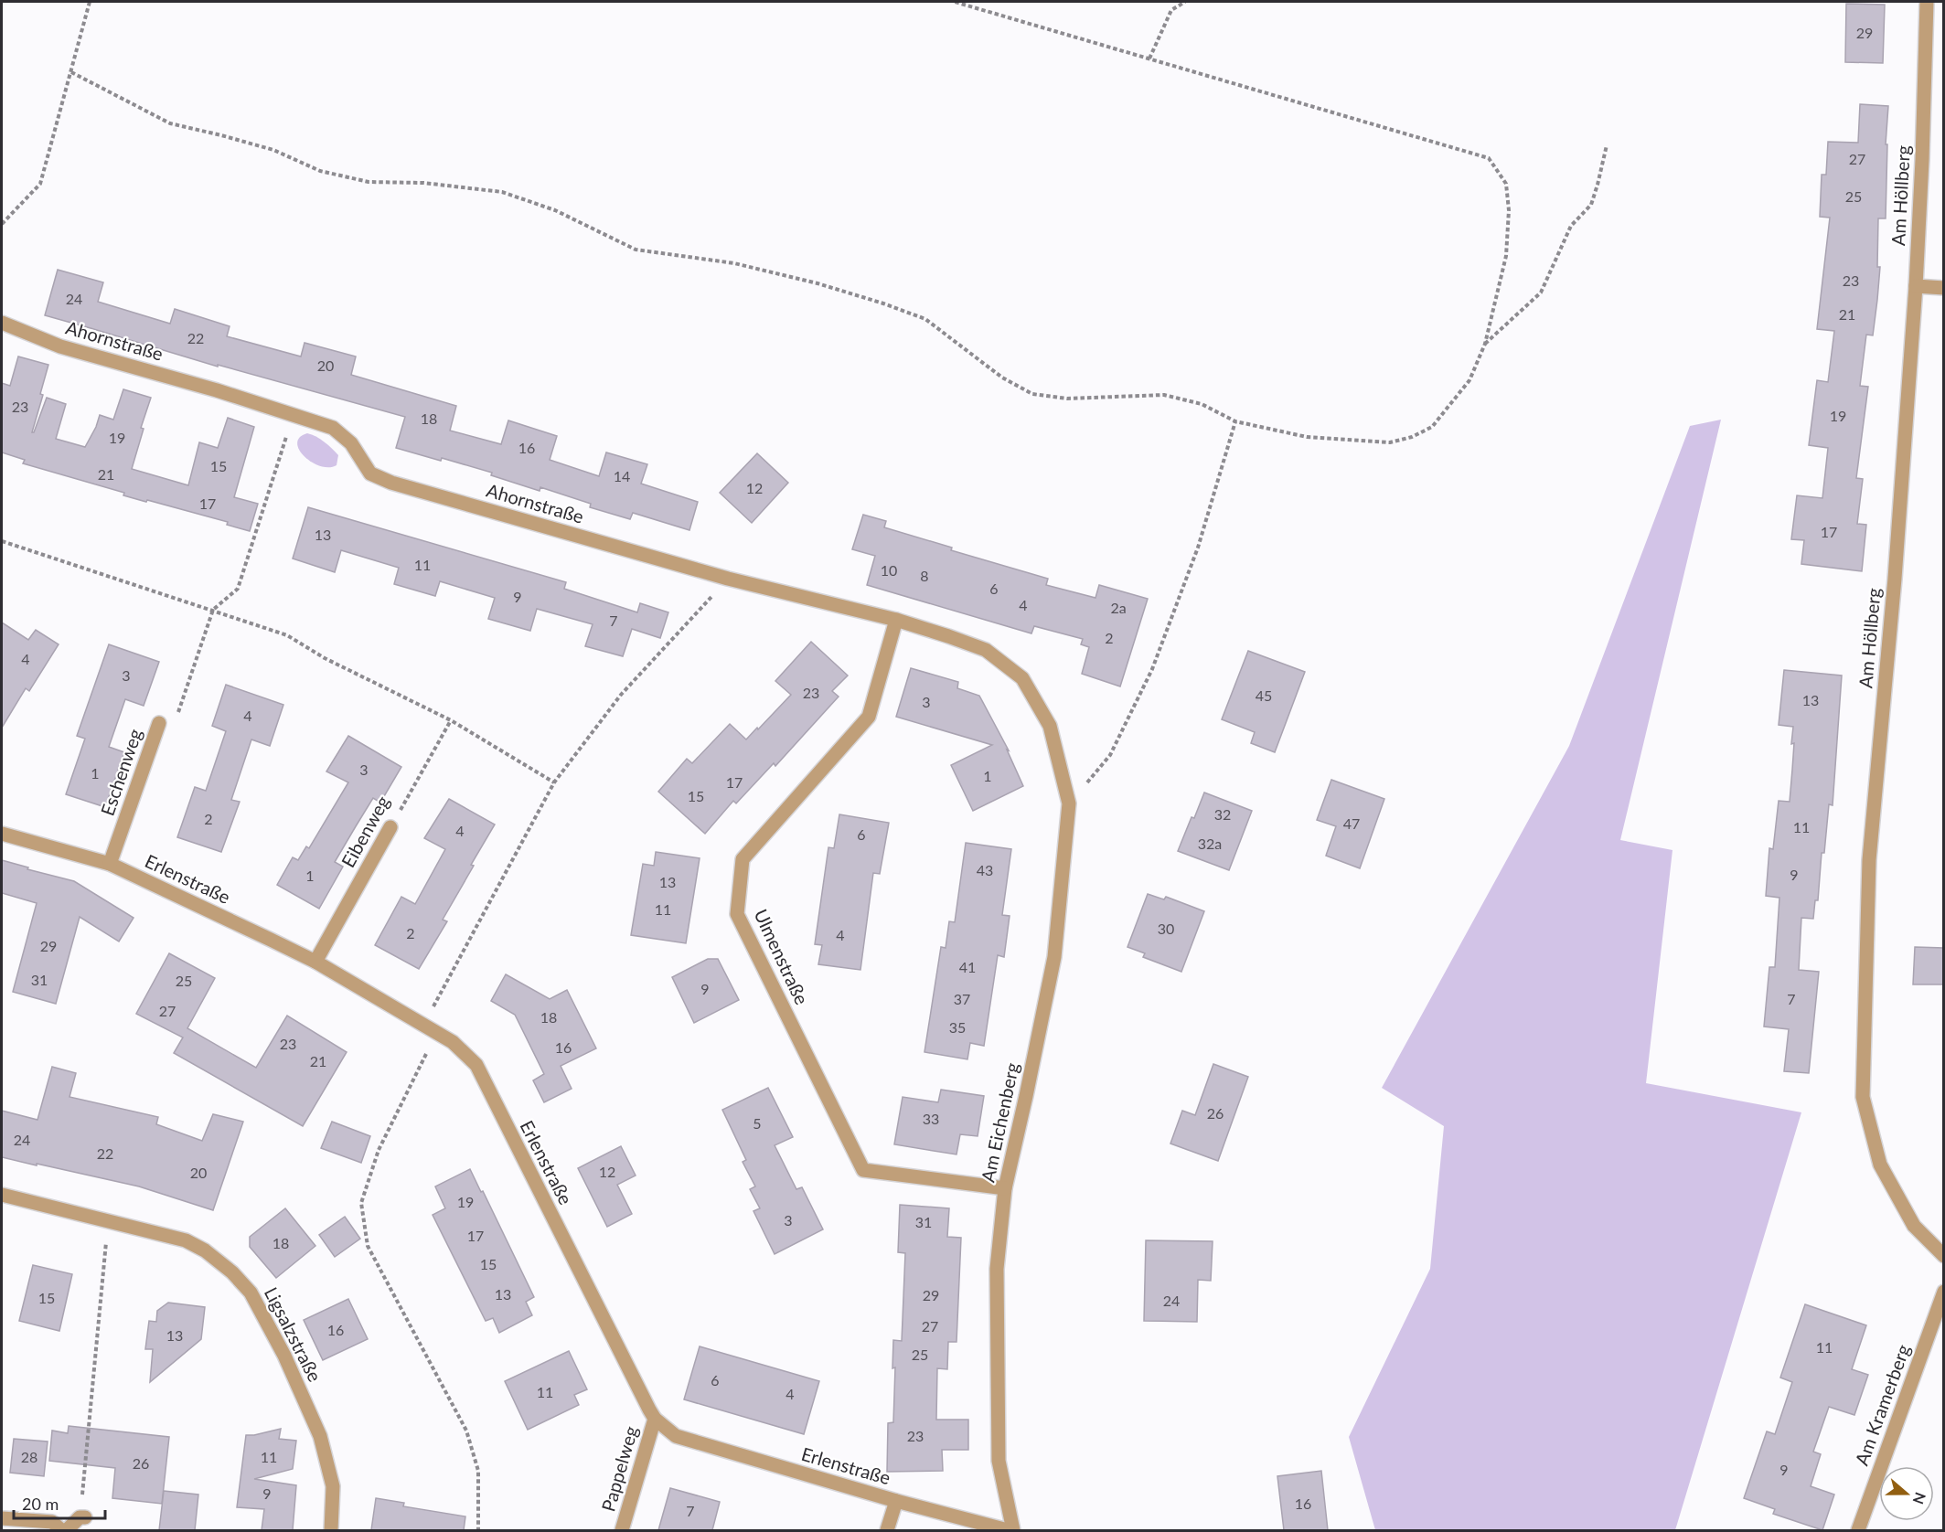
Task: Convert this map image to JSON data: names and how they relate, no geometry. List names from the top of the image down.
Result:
{
  "streets": {
    "street": [
      "Am Höllberg",
      "Ahornstraße",
      "Eschenweg",
      "Eibenweg",
      "Erlenstraße",
      "Ulmenstraße",
      "Am Eichenberg",
      "Ligsalzstraße",
      "Am Kramerberg",
      "Pappelweg"
    ]
  },
  "crossings": [
    ["Ahornstraße", "Ulmenstraße"],
    ["Ahornstraße", "Am Eichenberg"],
    ["Eschenweg", "Erlenstraße"],
    ["Eibenweg", "Erlenstraße"],
    ["Erlenstraße", "Pappelweg"],
    ["Ulmenstraße", "Am Eichenberg"]
  ],
  "house_numbers": [
    "29",
    "27",
    "25",
    "23",
    "24",
    "21",
    "22",
    "20",
    "23",
    "19",
    "18",
    "19",
    "16",
    "15",
    "21",
    "14",
    "12",
    "17",
    "17",
    "13",
    "11",
    "10",
    "8",
    "6",
    "9",
    "4",
    "2a",
    "7",
    "2",
    "4",
    "3",
    "23",
    "45",
    "13",
    "3",
    "4",
    "3",
    "1",
    "1",
    "17",
    "15",
    "32",
    "2",
    "47",
    "11",
    "4",
    "6",
    "32a",
    "43",
    "9",
    "1",
    "13",
    "11",
    "30",
    "2",
    "4",
    "29",
    "41",
    "31",
    "25",
    "9",
    "37",
    "7",
    "27",
    "18",
    "35",
    "23",
    "16",
    "21",
    "26",
    "33",
    "5",
    "24",
    "22",
    "12",
    "20",
    "19",
    "3",
    "31",
    "17",
    "18",
    "15",
    "13",
    "29",
    "15",
    "24",
    "27",
    "16",
    "13",
    "11",
    "25",
    "6",
    "11",
    "4",
    "23",
    "28",
    "11",
    "26",
    "9",
    "9",
    "16",
    "7"
  ],
  "scale_bar": "20 m",
  "north": "right"
}
